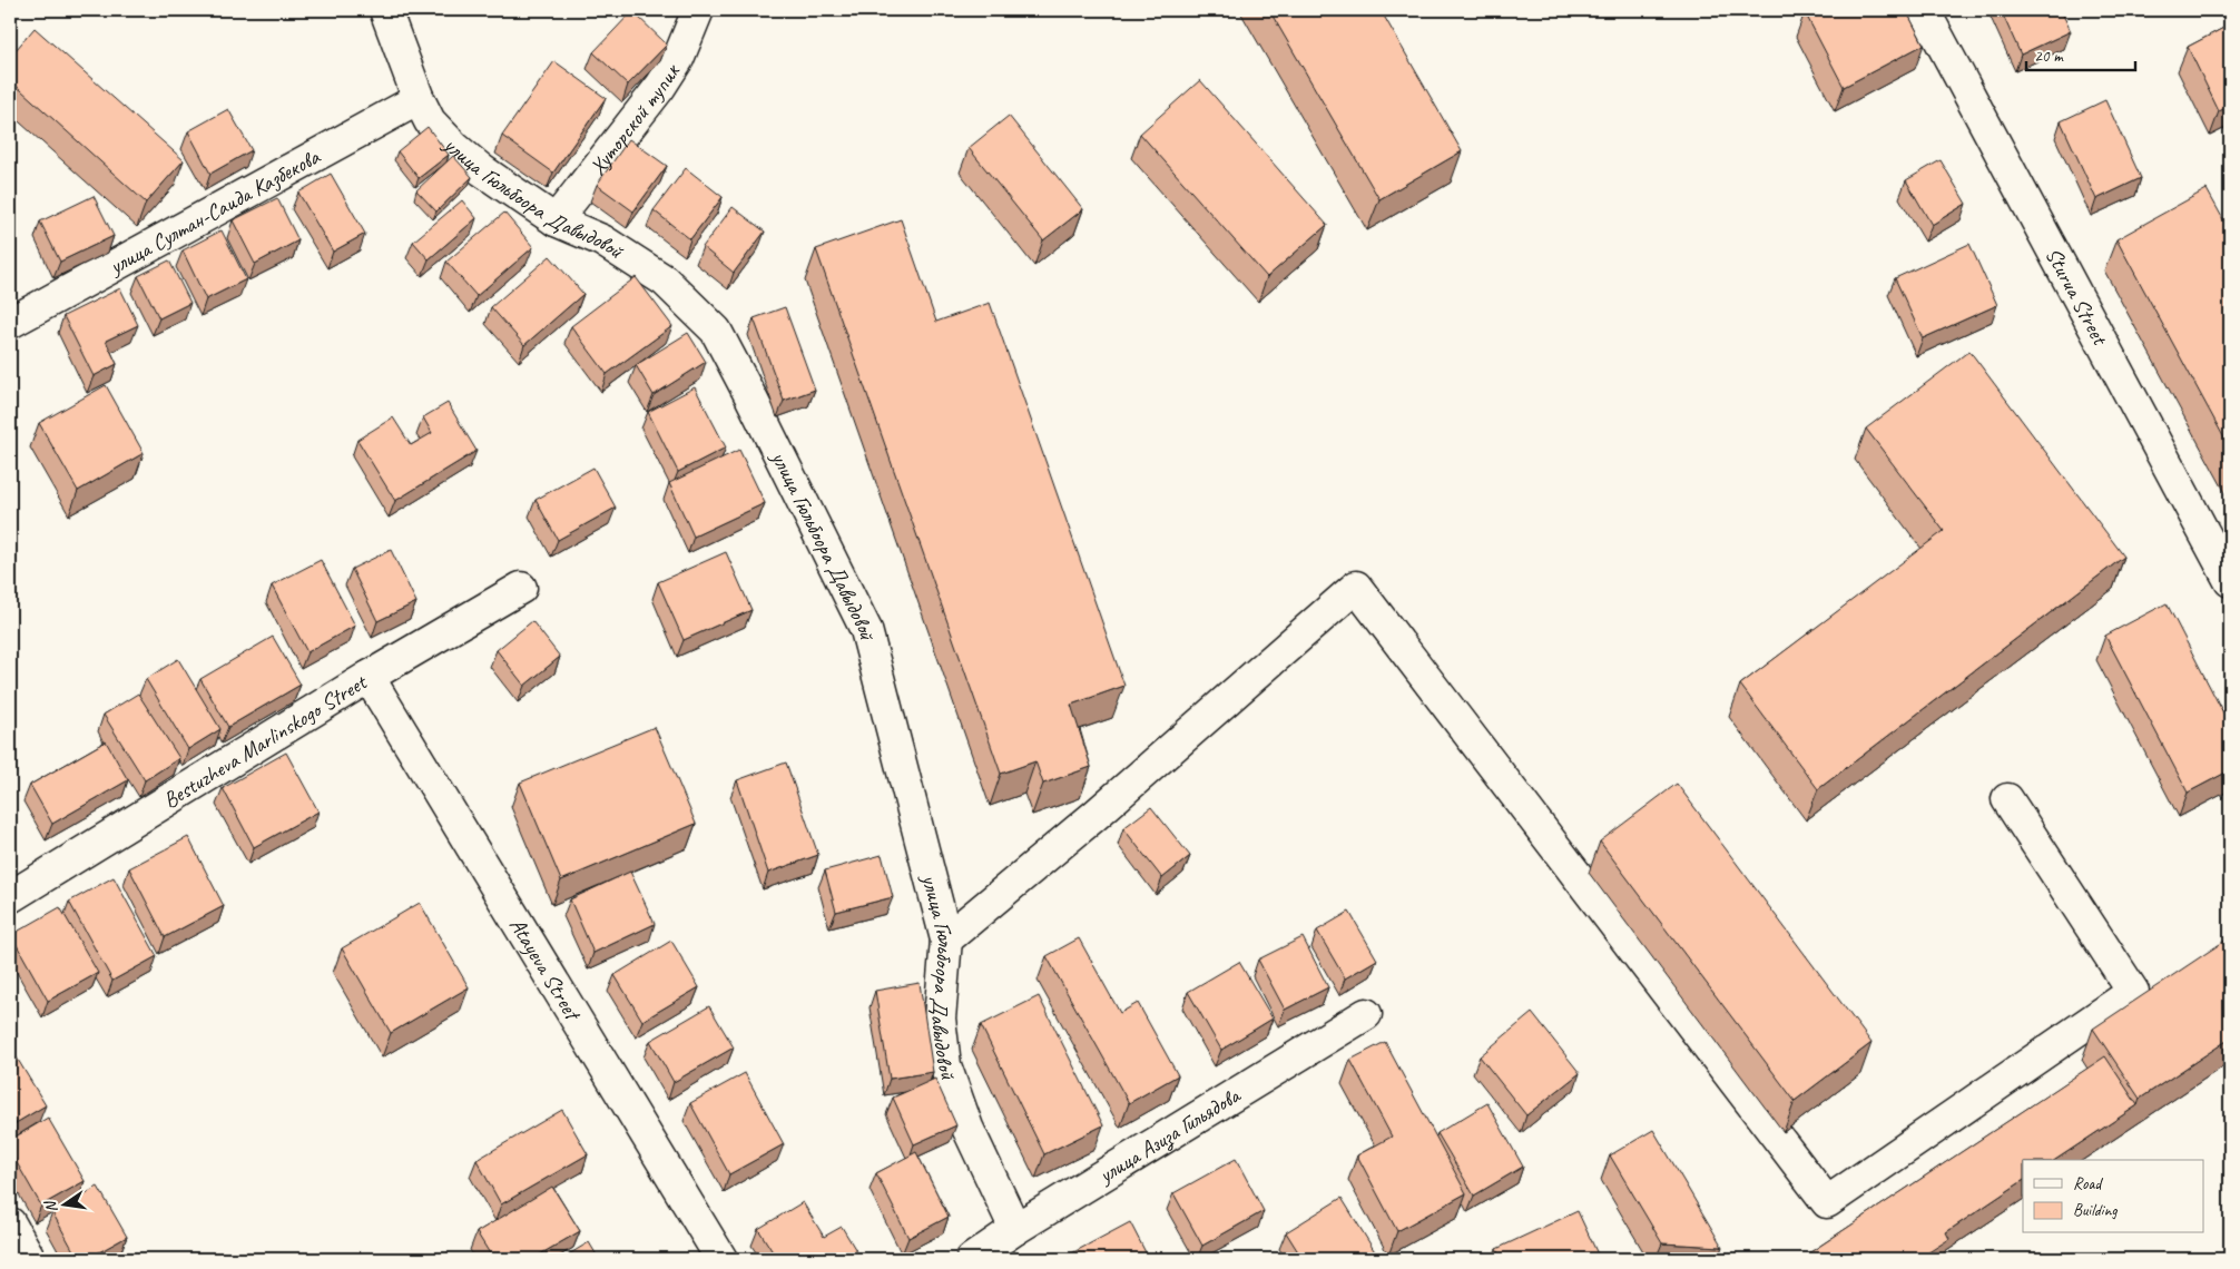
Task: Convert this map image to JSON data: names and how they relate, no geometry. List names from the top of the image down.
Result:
{
  "streets": {
    "street": [
      "Хуторской тупик",
      "улица Гюльбоора Давыдовой",
      "улица Султан-Саида Казбекова",
      "Sturua Street",
      "Bestuzheva Marlinskogo Street",
      "Atayeva Street",
      "улица Азиза Гильядова"
    ]
  },
  "crossings": [
    ["Хуторской тупик", "улица Гюльбоора Давыдовой"],
    ["улица Гюльбоора Давыдовой", "улица Султан-Саида Казбекова"],
    ["улица Гюльбоора Давыдовой", "улица Азиза Гильядова"],
    ["Bestuzheva Marlinskogo Street", "Atayeva Street"]
  ],
  "legend": ["Road", "Building"],
  "scale_bar": "20 m",
  "north": "left"
}
